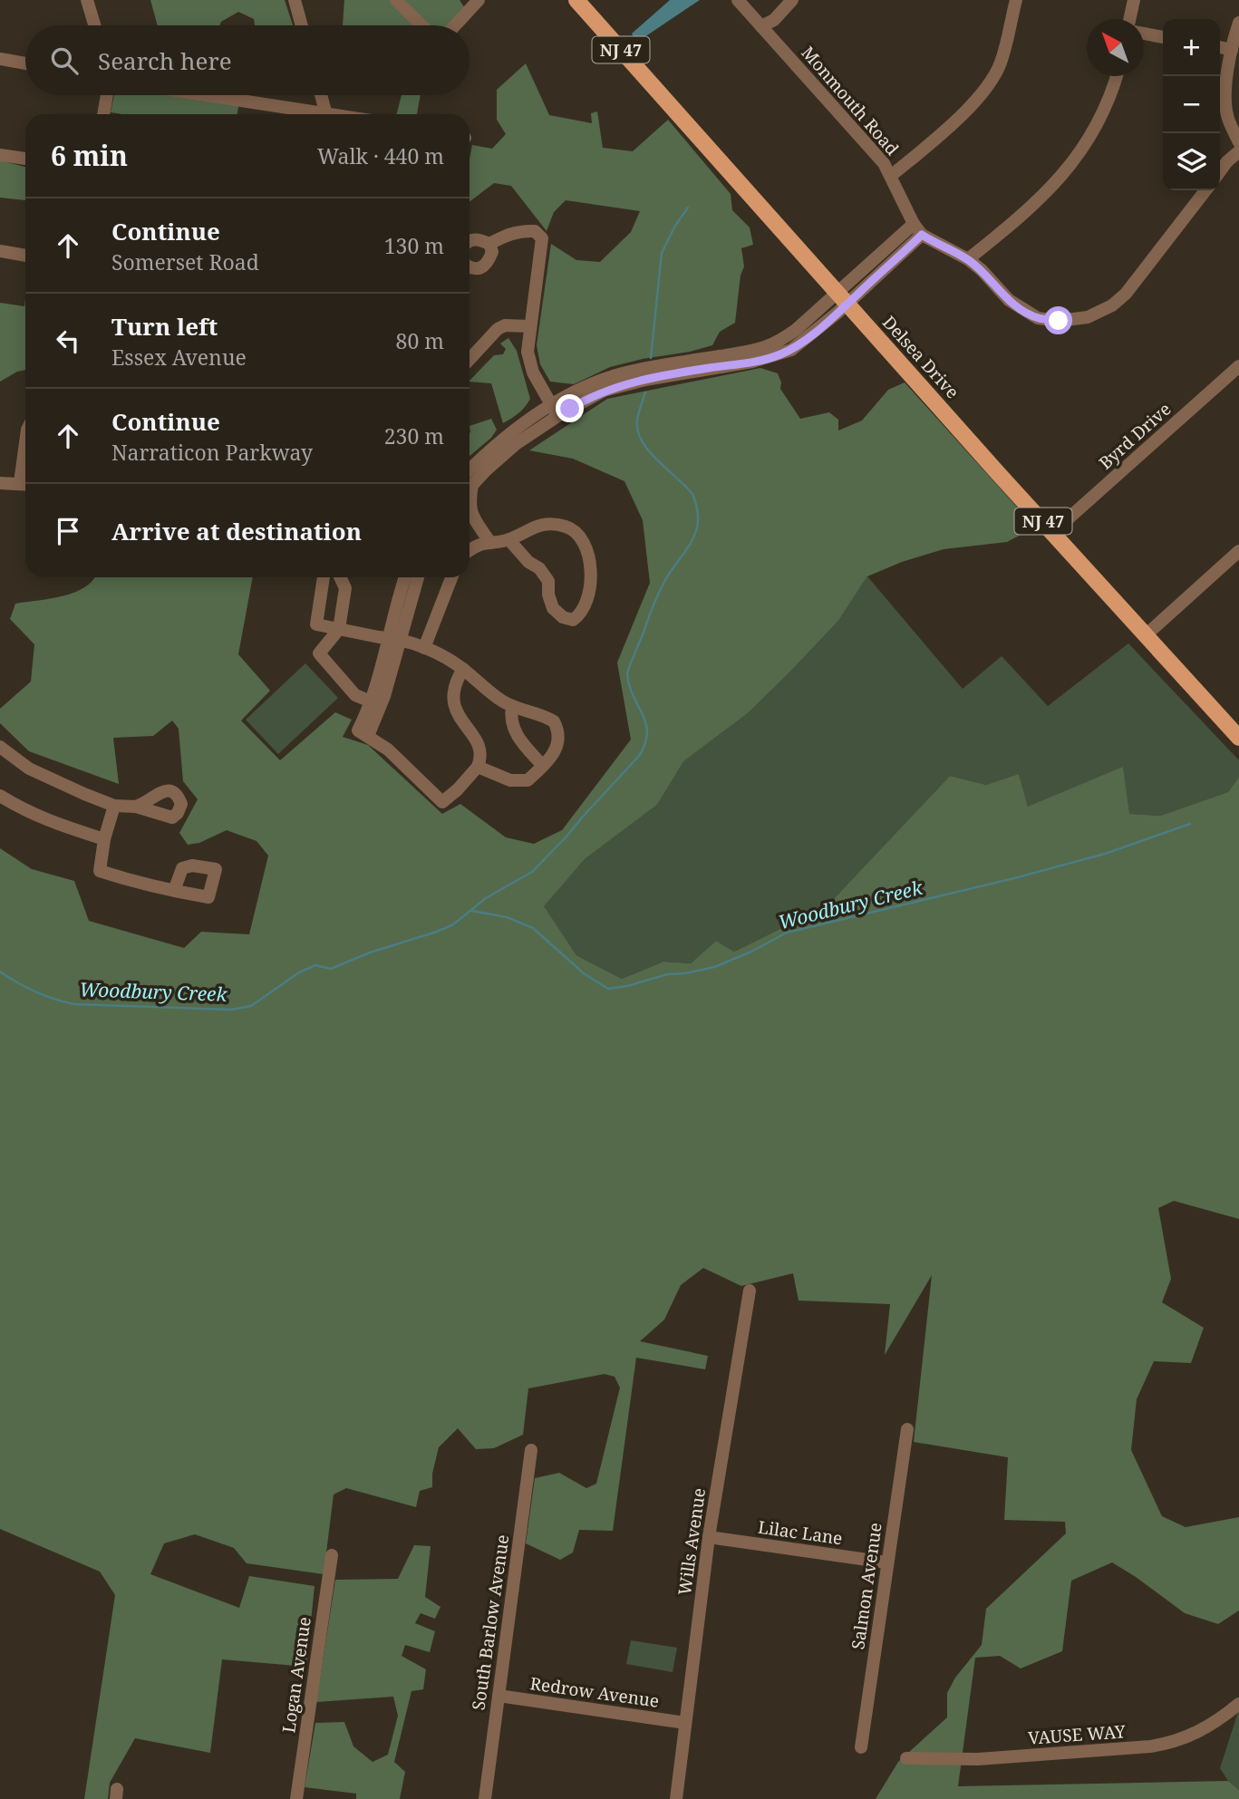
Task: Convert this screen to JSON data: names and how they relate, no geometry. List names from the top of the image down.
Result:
{
  "streets": {
    "main road": ["NJ 47", "Delsea Drive"],
    "street": [
      "Monmouth Road",
      "Byrd Drive",
      "Lilac Lane",
      "Wills Avenue",
      "Salmon Avenue",
      "South Barlow Avenue",
      "Logan Avenue",
      "Redrow Avenue",
      "VAUSE WAY"
    ]
  },
  "crossings": [
    ["Delsea Drive", "Byrd Drive"],
    ["Lilac Lane", "Wills Avenue"],
    ["Lilac Lane", "Salmon Avenue"],
    ["Wills Avenue", "Redrow Avenue"],
    ["South Barlow Avenue", "Redrow Avenue"]
  ],
  "water": ["Woodbury Creek"],
  "north": "top left",
  "page": {
    "map_buttons": ["+", "−"],
    "search": "Search here",
    "heading": ["6 min", "Walk · 440 m"],
    "list": [
      ["Continue", "Somerset Road", "130 m"],
      ["Turn left", "Essex Avenue", "80 m"],
      ["Continue", "Narraticon Parkway", "230 m"],
      "Arrive at destination"
    ]
  }
}
